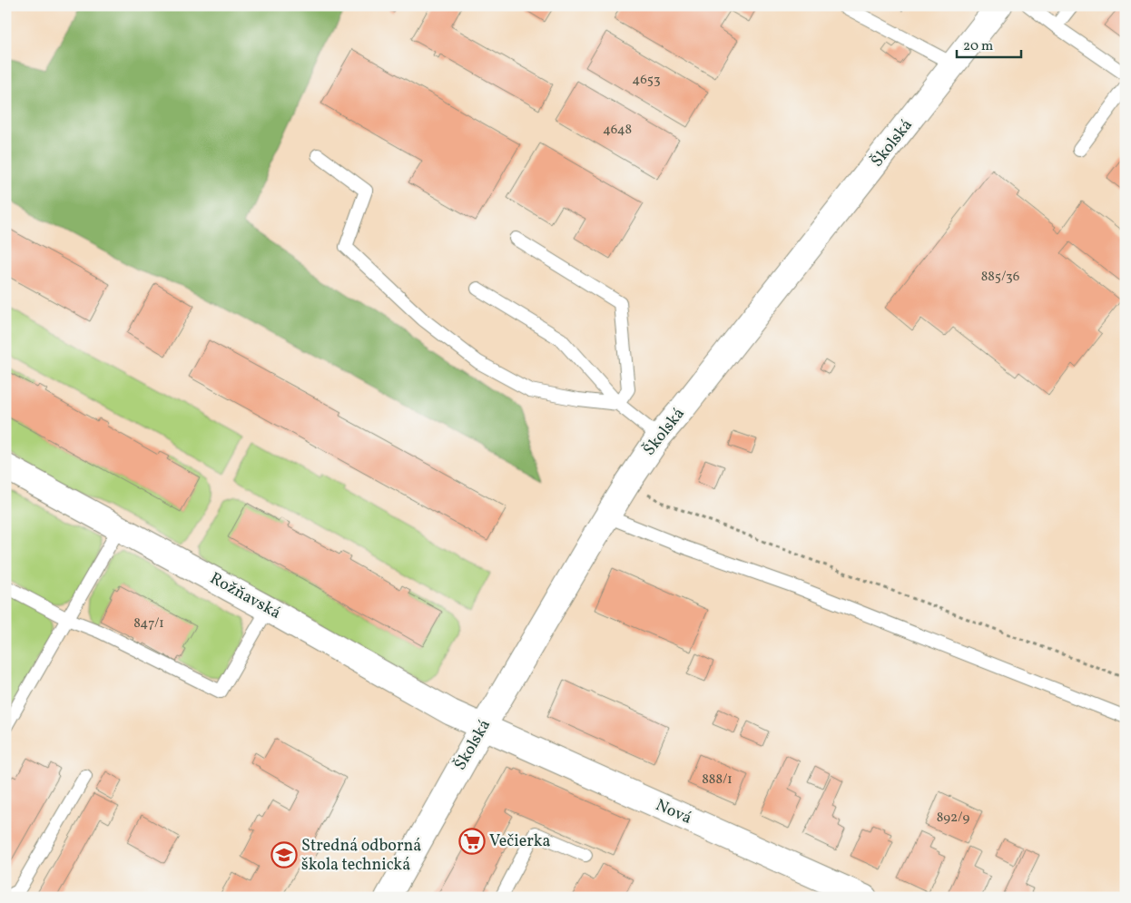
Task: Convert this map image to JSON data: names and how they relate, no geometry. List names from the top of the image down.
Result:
{
  "streets": {
    "main road": ["Školská", "Rožňavská", "Nová"]
  },
  "crossings": [
    ["Školská", "Rožňavská"],
    ["Školská", "Nová"],
    ["Rožňavská", "Nová"]
  ],
  "places": {
    "supermarket": ["Večierka"],
    "school or university": ["Stredná odborná škola technická"]
  },
  "house_numbers": [
    "4653",
    "4648",
    "885/36",
    "847/1",
    "888/1",
    "892/9"
  ],
  "scale_bar": "20 m"
}
